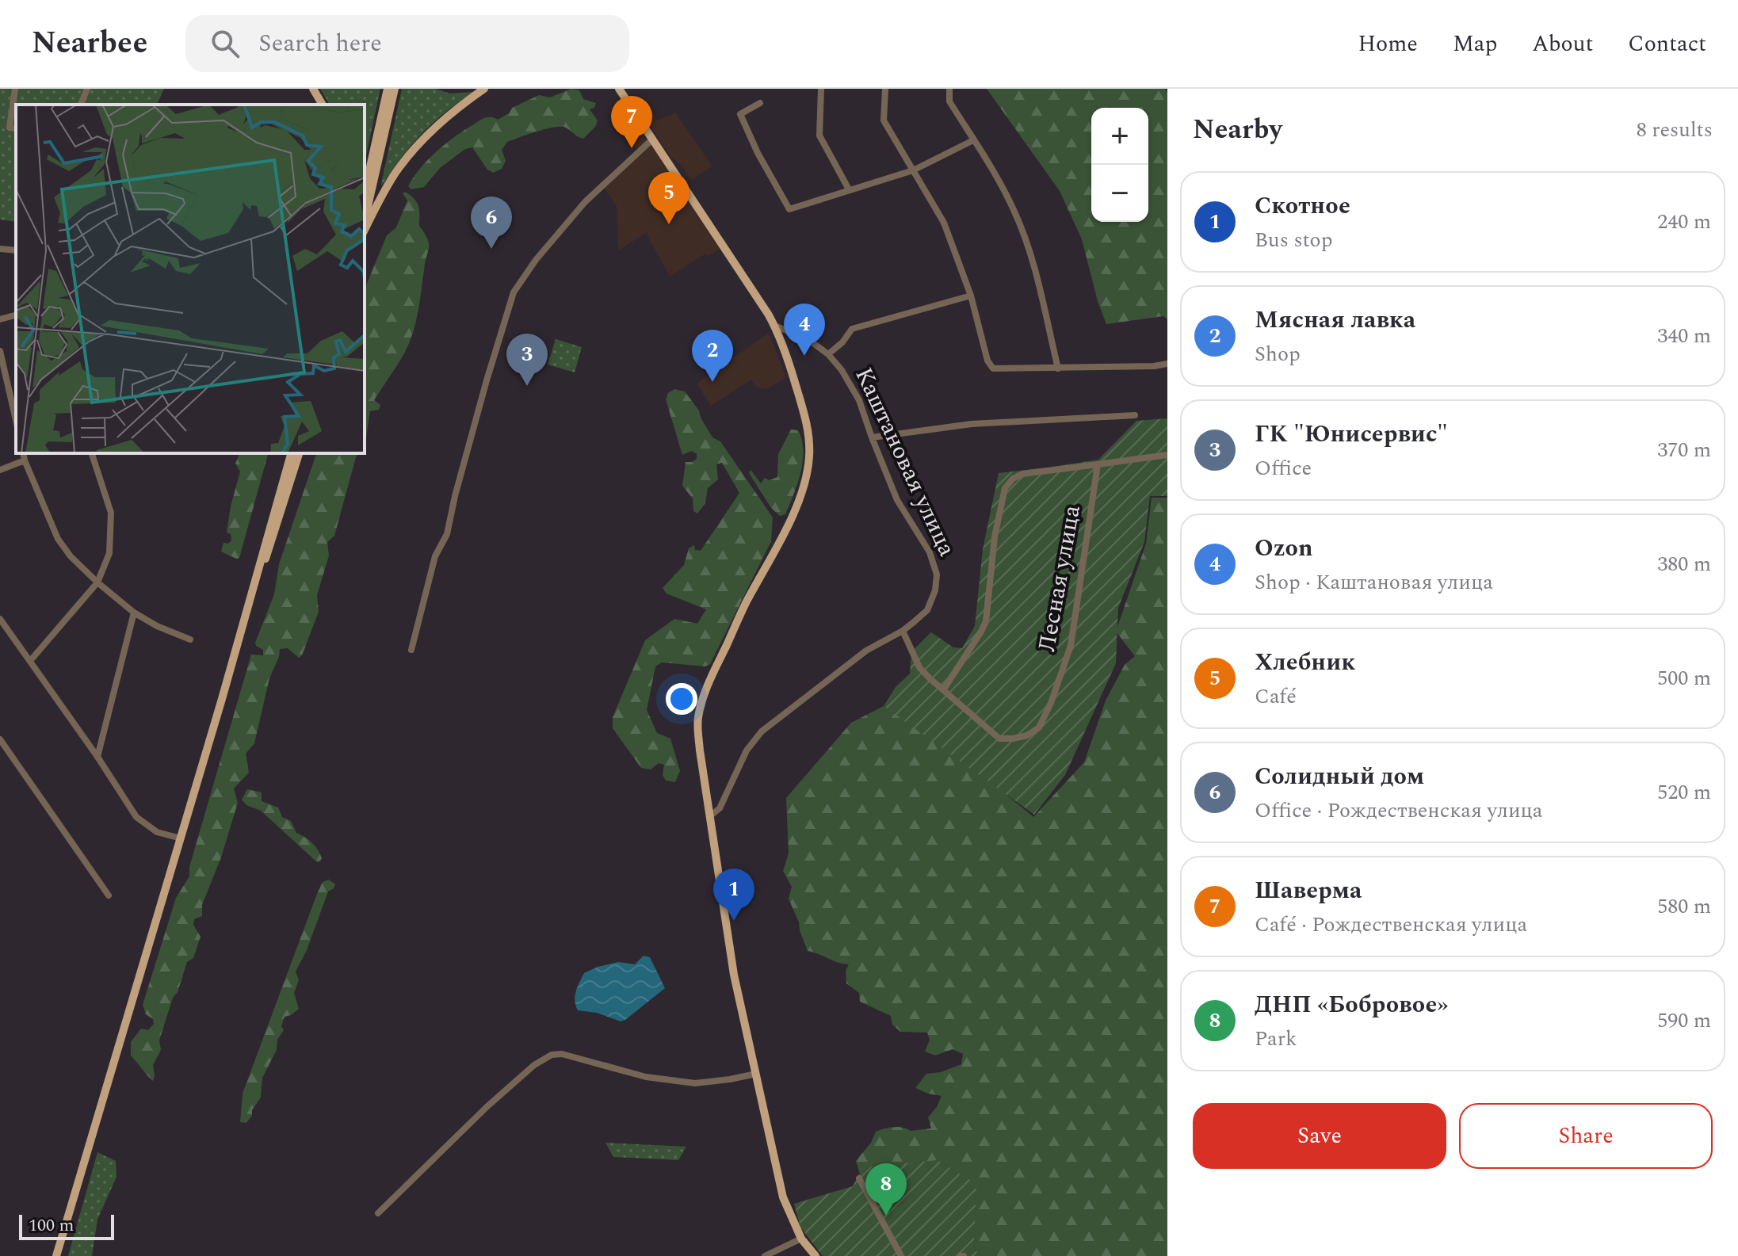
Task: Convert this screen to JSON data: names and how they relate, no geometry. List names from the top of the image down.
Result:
{
  "streets": {
    "street": ["Каштановая улица", "Лесная улица"]
  },
  "crossings": [
    ["Каштановая улица", "Лесная улица"]
  ],
  "scale_bar": "100 m",
  "page": {
    "header": "Nearbee",
    "search": "Search here",
    "nav": [
      "Home",
      "Map",
      "About",
      "Contact"
    ],
    "heading": ["Nearby", "8 results"],
    "pins": [
      "7",
      "5",
      "6",
      "4",
      "2",
      "3",
      "1",
      "8"
    ],
    "map_buttons": ["+", "−"],
    "list": [
      {
        "mark": "1",
        "name": "Скотное",
        "note": "Bus stop",
        "value": "240 m"
      },
      {
        "mark": "2",
        "name": "Мясная лавка",
        "note": "Shop",
        "value": "340 m"
      },
      {
        "mark": "3",
        "name": "ГК \"Юнисервис\"",
        "note": "Office",
        "value": "370 m"
      },
      {
        "mark": "4",
        "name": "Ozon",
        "note": "Shop · Каштановая улица",
        "value": "380 m"
      },
      {
        "mark": "5",
        "name": "Хлебник",
        "note": "Café",
        "value": "500 m"
      },
      {
        "mark": "6",
        "name": "Солидный дом",
        "note": "Office · Рождественская улица",
        "value": "520 m"
      },
      {
        "mark": "7",
        "name": "Шаверма",
        "note": "Café · Рождественская улица",
        "value": "580 m"
      },
      {
        "mark": "8",
        "name": "ДНП «Бобровое»",
        "note": "Park",
        "value": "590 m"
      }
    ],
    "buttons": ["Save", "Share"],
    "scale": "100 m"
  }
}
